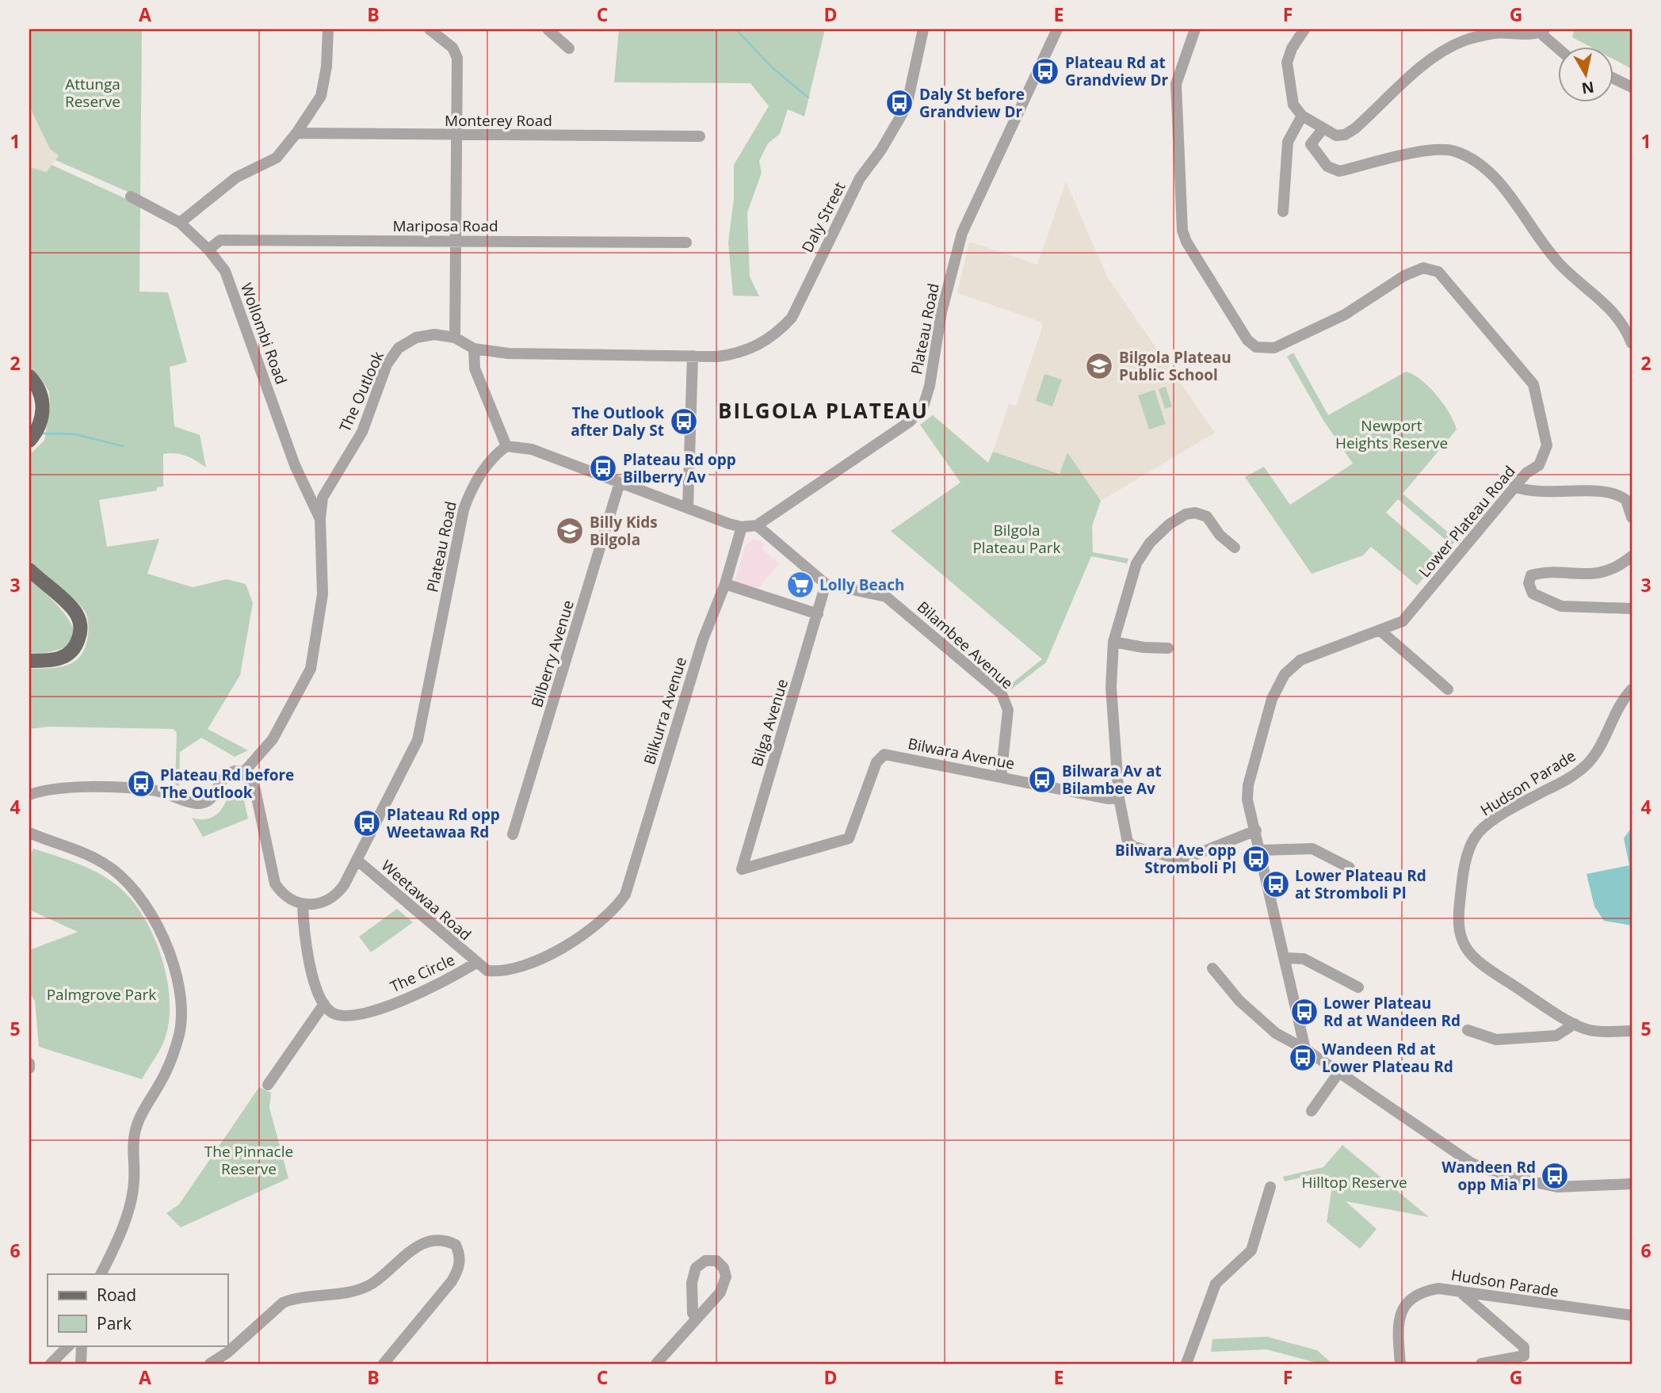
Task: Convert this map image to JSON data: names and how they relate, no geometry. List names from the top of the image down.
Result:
{
  "streets": {
    "street": [
      "Monterey Road",
      "Daly Street",
      "Mariposa Road",
      "Plateau Road",
      "Wollombi Road",
      "The Outlook",
      "Lower Plateau Road",
      "Bilambee Avenue",
      "Bilberry Avenue",
      "Bilkurra Avenue",
      "Bilga Avenue",
      "Bilwara Avenue",
      "Hudson Parade",
      "Weetawaa Road",
      "The Circle"
    ]
  },
  "crossings": [
    ["Daly Street", "The Outlook"],
    ["Mariposa Road", "Wollombi Road"],
    ["Plateau Road", "Bilambee Avenue"],
    ["Plateau Road", "Bilberry Avenue"],
    ["Plateau Road", "Bilkurra Avenue"],
    ["Plateau Road", "Weetawaa Road"],
    ["Wollombi Road", "The Outlook"],
    ["Bilambee Avenue", "Bilga Avenue"],
    ["Bilambee Avenue", "Bilwara Avenue"],
    ["Bilkurra Avenue", "The Circle"],
    ["Bilga Avenue", "Bilwara Avenue"],
    ["Weetawaa Road", "The Circle"]
  ],
  "districts": ["BILGOLA PLATEAU"],
  "parks": [
    "Attunga Reserve",
    "Newport Heights Reserve",
    "Bilgola Plateau Park",
    "Palmgrove Park",
    "The Pinnacle Reserve",
    "Hilltop Reserve"
  ],
  "places": {
    "bus stop": [
      "Plateau Rd at Grandview Dr",
      "Daly St before Grandview Dr",
      "The Outlook after Daly St",
      "Plateau Rd opp Bilberry Av",
      "Bilwara Av at Bilambee Av",
      "Plateau Rd before The Outlook",
      "Plateau Rd opp Weetawaa Rd",
      "Bilwara Ave opp Stromboli Pl",
      "Lower Plateau Rd at Stromboli Pl",
      "Lower Plateau Rd at Wandeen Rd",
      "Wandeen Rd at Lower Plateau Rd",
      "Wandeen Rd opp Mia Pl"
    ],
    "school or university": ["Bilgola Plateau Public School", "Billy Kids Bilgola"],
    "supermarket": ["Lolly Beach"]
  },
  "legend": ["Road", "Park"],
  "north": "bottom",
  "grid": {
    "columns": [
      "A",
      "B",
      "C",
      "D",
      "E",
      "F",
      "G"
    ],
    "rows": [
      "1",
      "2",
      "3",
      "4",
      "5",
      "6"
    ]
  }
}
